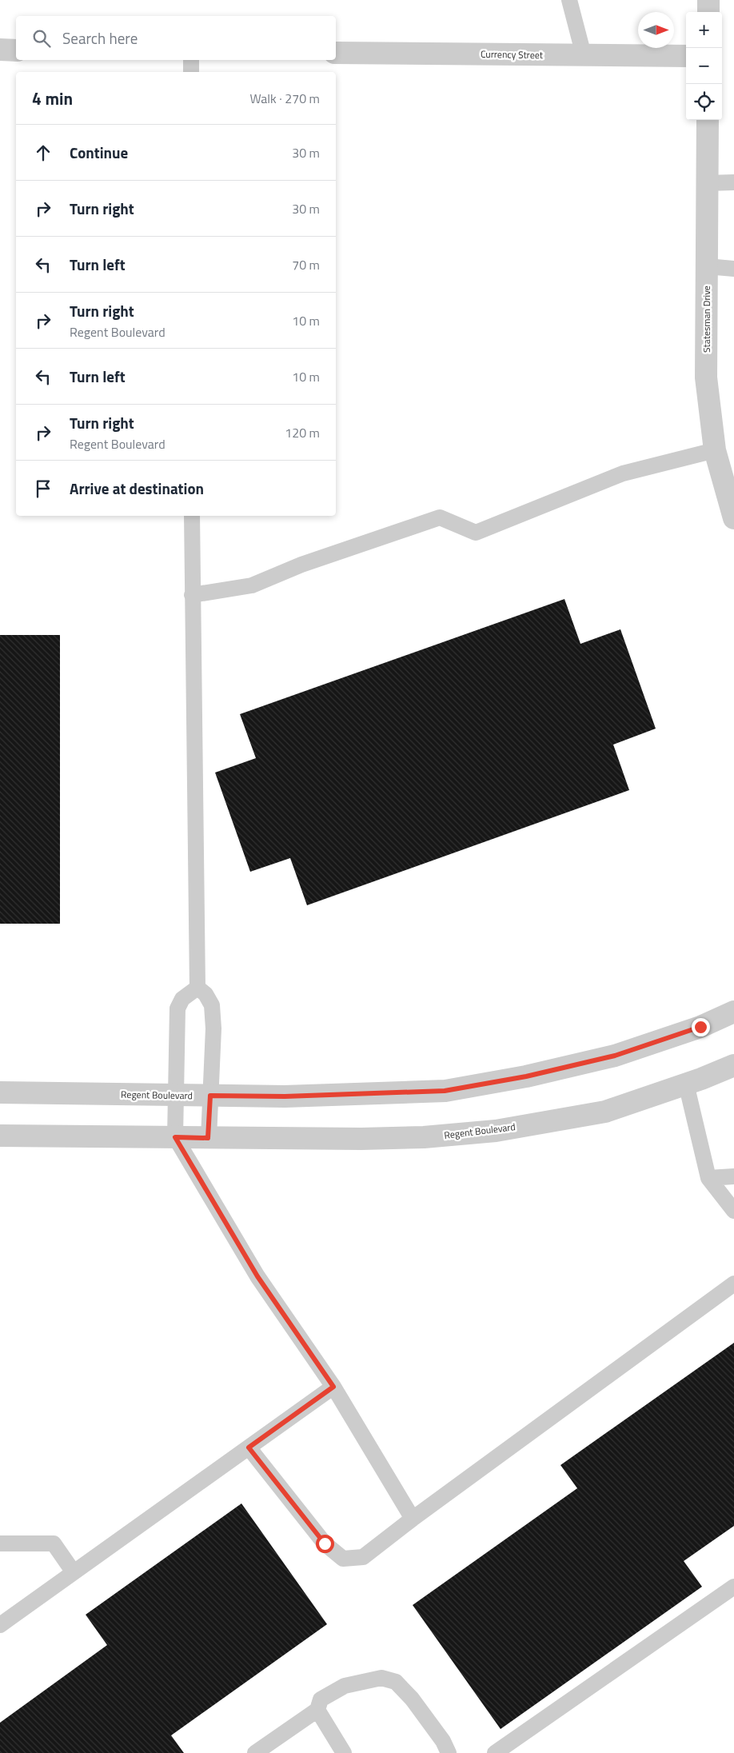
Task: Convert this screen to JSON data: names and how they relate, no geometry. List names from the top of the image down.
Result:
{
  "streets": {
    "street": ["Currency Street", "Statesman Drive", "Regent Boulevard"]
  },
  "north": "right",
  "page": {
    "map_buttons": ["+", "−"],
    "search": "Search here",
    "heading": ["4 min", "Walk · 270 m"],
    "list": [
      ["Continue", "30 m"],
      ["Turn right", "30 m"],
      ["Turn left", "70 m"],
      ["Turn right", "Regent Boulevard", "10 m"],
      ["Turn left", "10 m"],
      ["Turn right", "Regent Boulevard", "120 m"],
      "Arrive at destination"
    ]
  }
}
